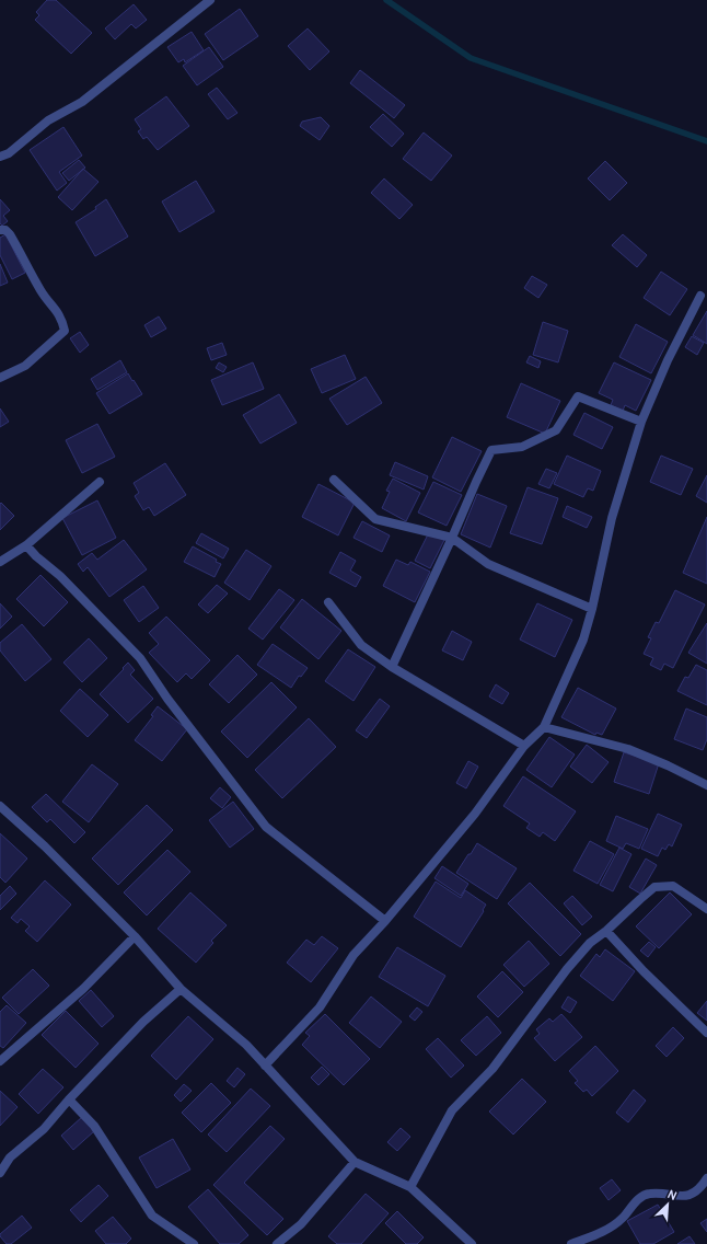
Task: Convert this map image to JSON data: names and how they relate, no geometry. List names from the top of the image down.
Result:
{
  "north": "top right"
}
